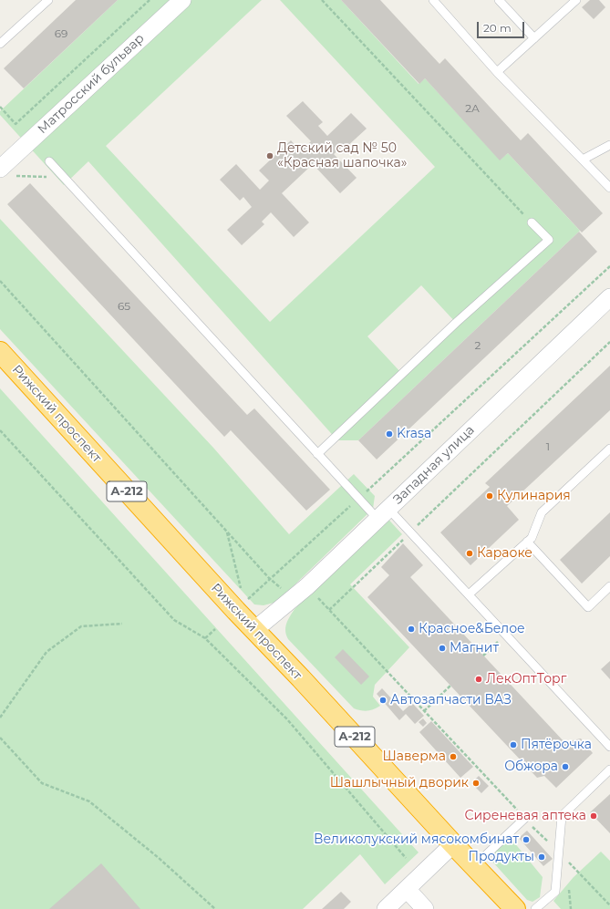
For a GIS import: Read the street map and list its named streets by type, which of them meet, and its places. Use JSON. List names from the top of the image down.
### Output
{
  "streets": {
    "highway": ["Рижский проспект", "А-212"],
    "street": ["Матросский бульвар", "Западная улица"]
  },
  "crossings": [
    ["Рижский проспект", "Западная улица"]
  ],
  "places": [
    "Детский сад № 50 «Красная шапочка»",
    "Krasa",
    "Кулинария",
    "Караоке",
    "Красное&Белое",
    "Магнит",
    "ЛекОптТорг",
    "Автозапчасти ВАЗ",
    "Пятёрочка",
    "Шаверма",
    "Обжора",
    "Шашлычный дворик",
    "Сиреневая аптека",
    "Великолукский мясокомбинат",
    "Продукты"
  ],
  "house_numbers": [
    "69",
    "2А",
    "65",
    "2",
    "1"
  ],
  "scale_bar": "20 m"
}
